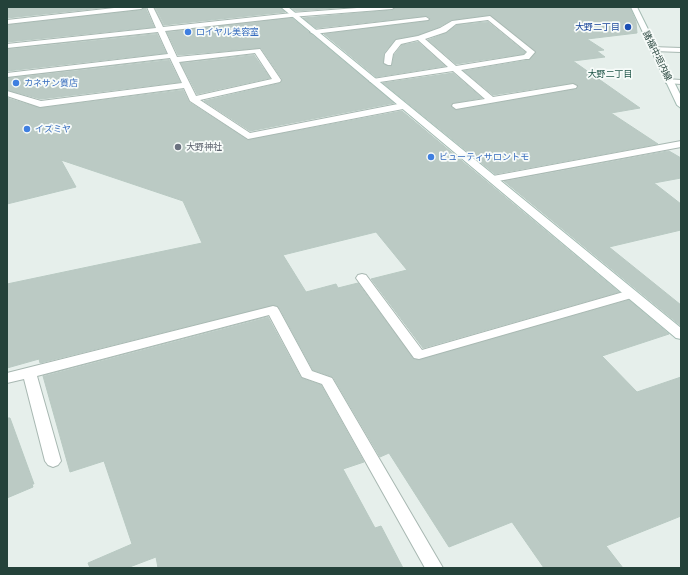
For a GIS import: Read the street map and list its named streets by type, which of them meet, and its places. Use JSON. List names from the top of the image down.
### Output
{
  "streets": {
    "street": ["諸福中垣内線"]
  },
  "districts": ["大野二丁目"],
  "places": [
    "大野二丁目",
    "ロイヤル美容室",
    "カネサン質店",
    "イズミヤ",
    "大野神社",
    "ビューティサロントモ"
  ]
}
